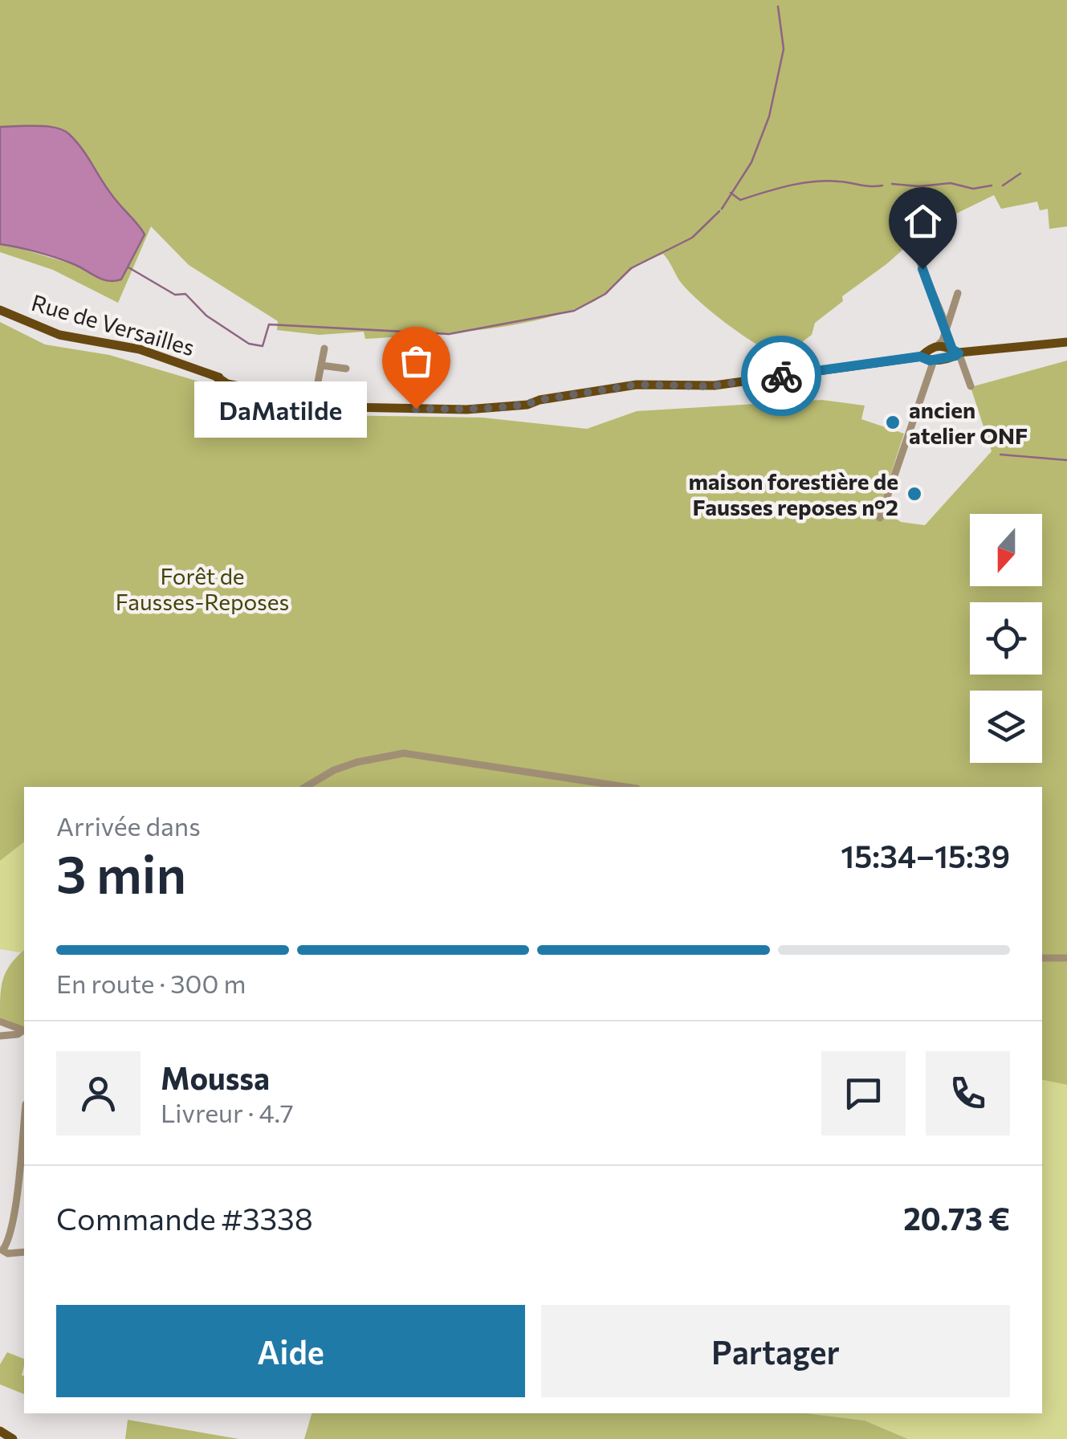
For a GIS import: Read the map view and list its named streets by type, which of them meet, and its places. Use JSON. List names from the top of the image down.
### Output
{
  "streets": {
    "main road": ["Rue de Versailles"]
  },
  "parks": ["Forêt de Fausses-Reposes"],
  "places": ["DaMatilde", "ancien atelier ONF", "maison forestière de Fausses reposes n°2"],
  "north": "bottom",
  "page": {
    "bubble": "DaMatilde",
    "heading": ["3 min", "Arrivée dans", "15:34–15:39"],
    "panel": [
      "Moussa",
      "Livreur · 4.7",
      "Commande #3338",
      "20.73 €"
    ],
    "bar": "En route · 300 m",
    "buttons": ["Aide", "Partager"]
  }
}
